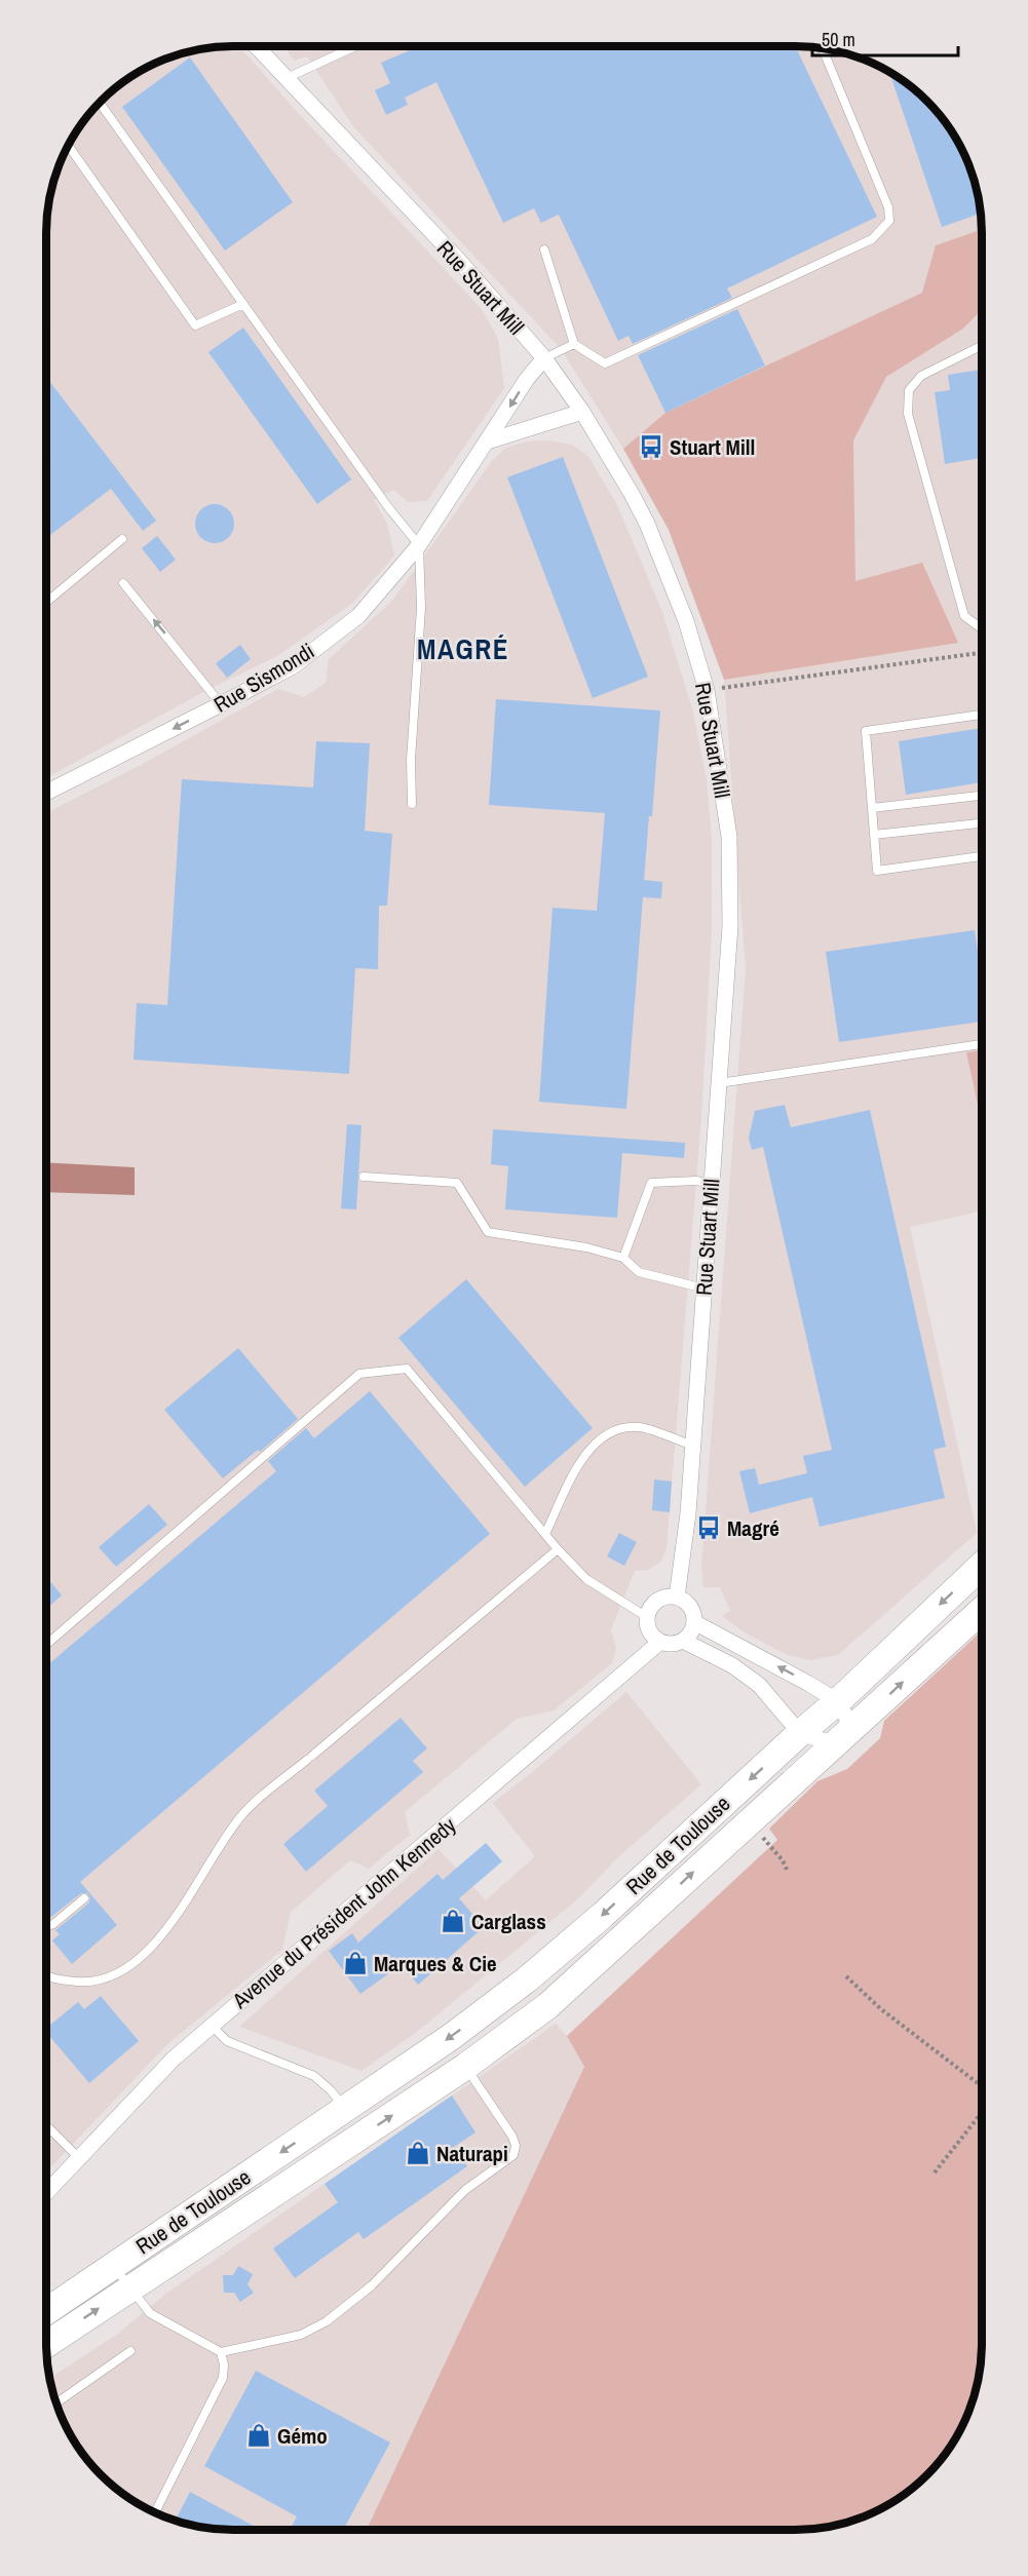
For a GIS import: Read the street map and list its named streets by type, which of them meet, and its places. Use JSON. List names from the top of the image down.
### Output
{
  "streets": {
    "main road": ["Rue de Toulouse"],
    "street": ["Rue Stuart Mill", "Rue Sismondi", "Avenue du Président John Kennedy"]
  },
  "crossings": [
    ["Rue Stuart Mill", "Rue Sismondi"],
    ["Rue Stuart Mill", "Avenue du Président John Kennedy"]
  ],
  "districts": ["MAGRÉ"],
  "places": {
    "bus stop": ["Stuart Mill", "Magré"],
    "shop": [
      "Carglass",
      "Marques & Cie",
      "Naturapi",
      "Gémo"
    ]
  },
  "scale_bar": "50 m"
}
